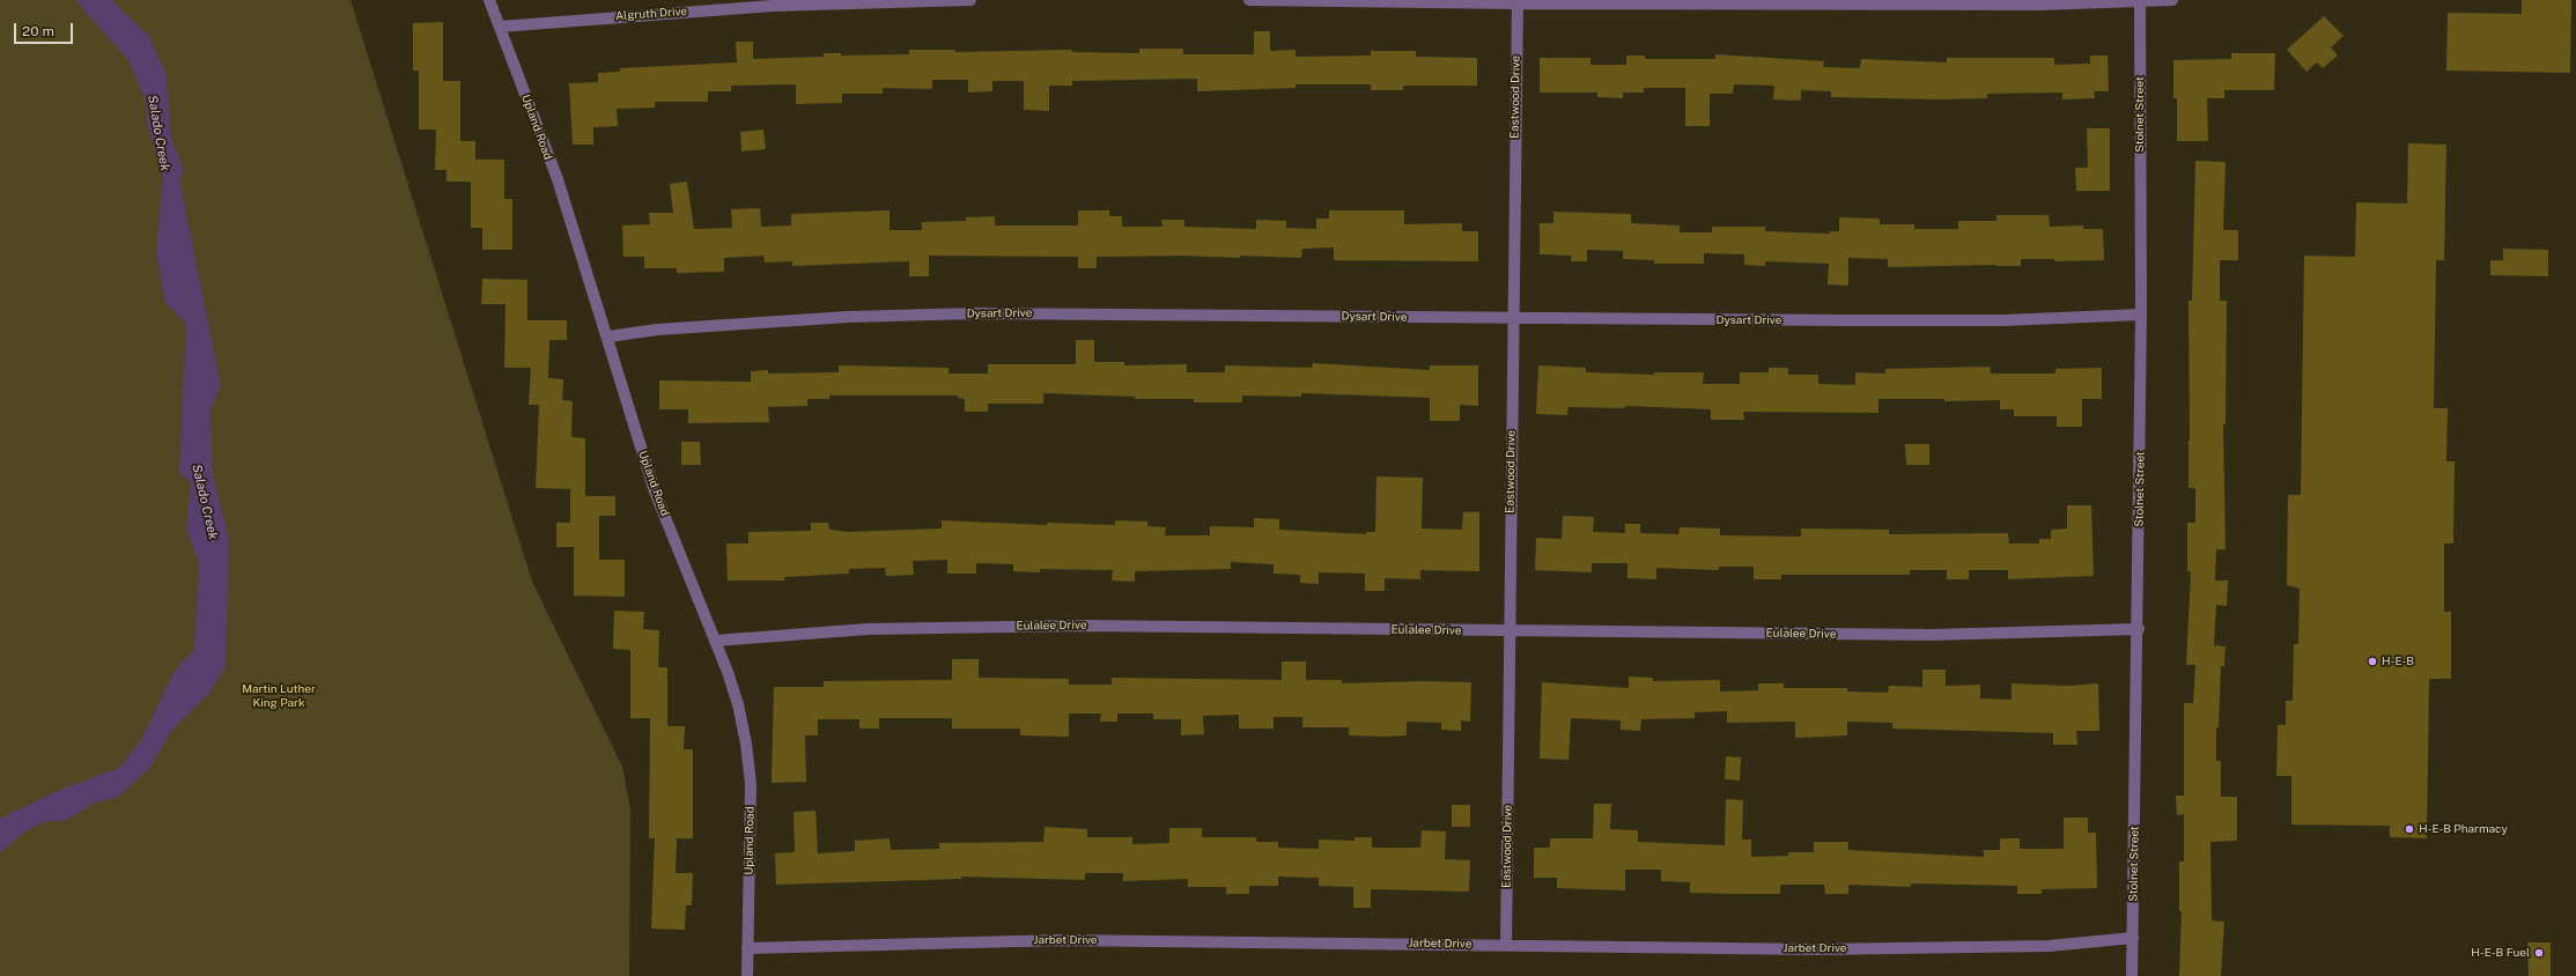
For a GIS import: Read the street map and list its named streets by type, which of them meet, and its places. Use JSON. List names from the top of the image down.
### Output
{
  "streets": {
    "street": [
      "Algruth Drive",
      "Eastwood Drive",
      "Stolnet Street",
      "Upland Road",
      "Dysart Drive",
      "Eulalee Drive",
      "Jarbet Drive"
    ]
  },
  "crossings": [
    ["Algruth Drive", "Upland Road"],
    ["Eastwood Drive", "Dysart Drive"],
    ["Eastwood Drive", "Eulalee Drive"],
    ["Eastwood Drive", "Jarbet Drive"],
    ["Stolnet Street", "Dysart Drive"],
    ["Stolnet Street", "Eulalee Drive"],
    ["Stolnet Street", "Jarbet Drive"],
    ["Upland Road", "Dysart Drive"],
    ["Upland Road", "Eulalee Drive"],
    ["Upland Road", "Jarbet Drive"]
  ],
  "water": ["Salado Creek"],
  "parks": ["Martin Luther King Park"],
  "places": ["H-E-B", "H-E-B Pharmacy", "H-E-B Fuel"],
  "scale_bar": "20 m"
}
